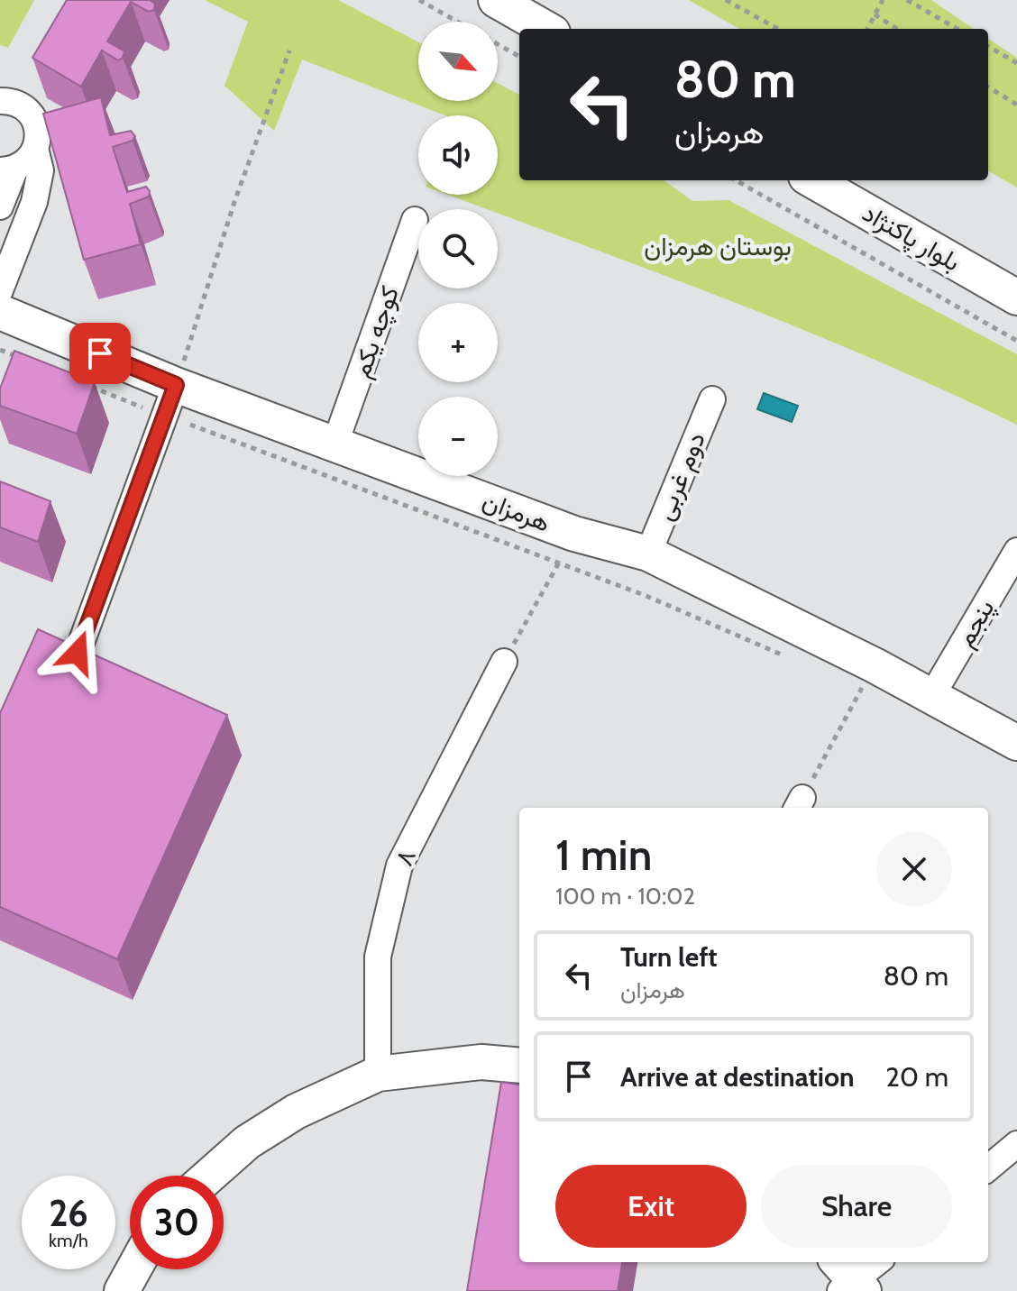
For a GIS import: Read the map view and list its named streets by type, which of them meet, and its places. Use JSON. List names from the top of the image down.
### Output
{
  "streets": {
    "street": [
      "بلوار پاکنژاد",
      "کوچه یکم",
      "دوم غربی",
      "هرمزان",
      "پنجم",
      "۸"
    ]
  },
  "crossings": [
    ["کوچه یکم", "هرمزان"],
    ["دوم غربی", "هرمزان"],
    ["هرمزان", "پنجم"]
  ],
  "parks": ["بوستان هرمزان"],
  "north": "bottom right",
  "page": {
    "map_buttons": ["+", "−"],
    "turn": ["80 m", "هرمزان"],
    "heading": ["1 min", "100 m · 10:02"],
    "list": [
      {
        "name": "Turn left",
        "note": "هرمزان",
        "value": "80 m"
      },
      {
        "name": "Arrive at destination",
        "value": "20 m"
      }
    ],
    "buttons": ["Exit", "Share"],
    "speed": "26 km/h",
    "limit": "30"
  }
}
